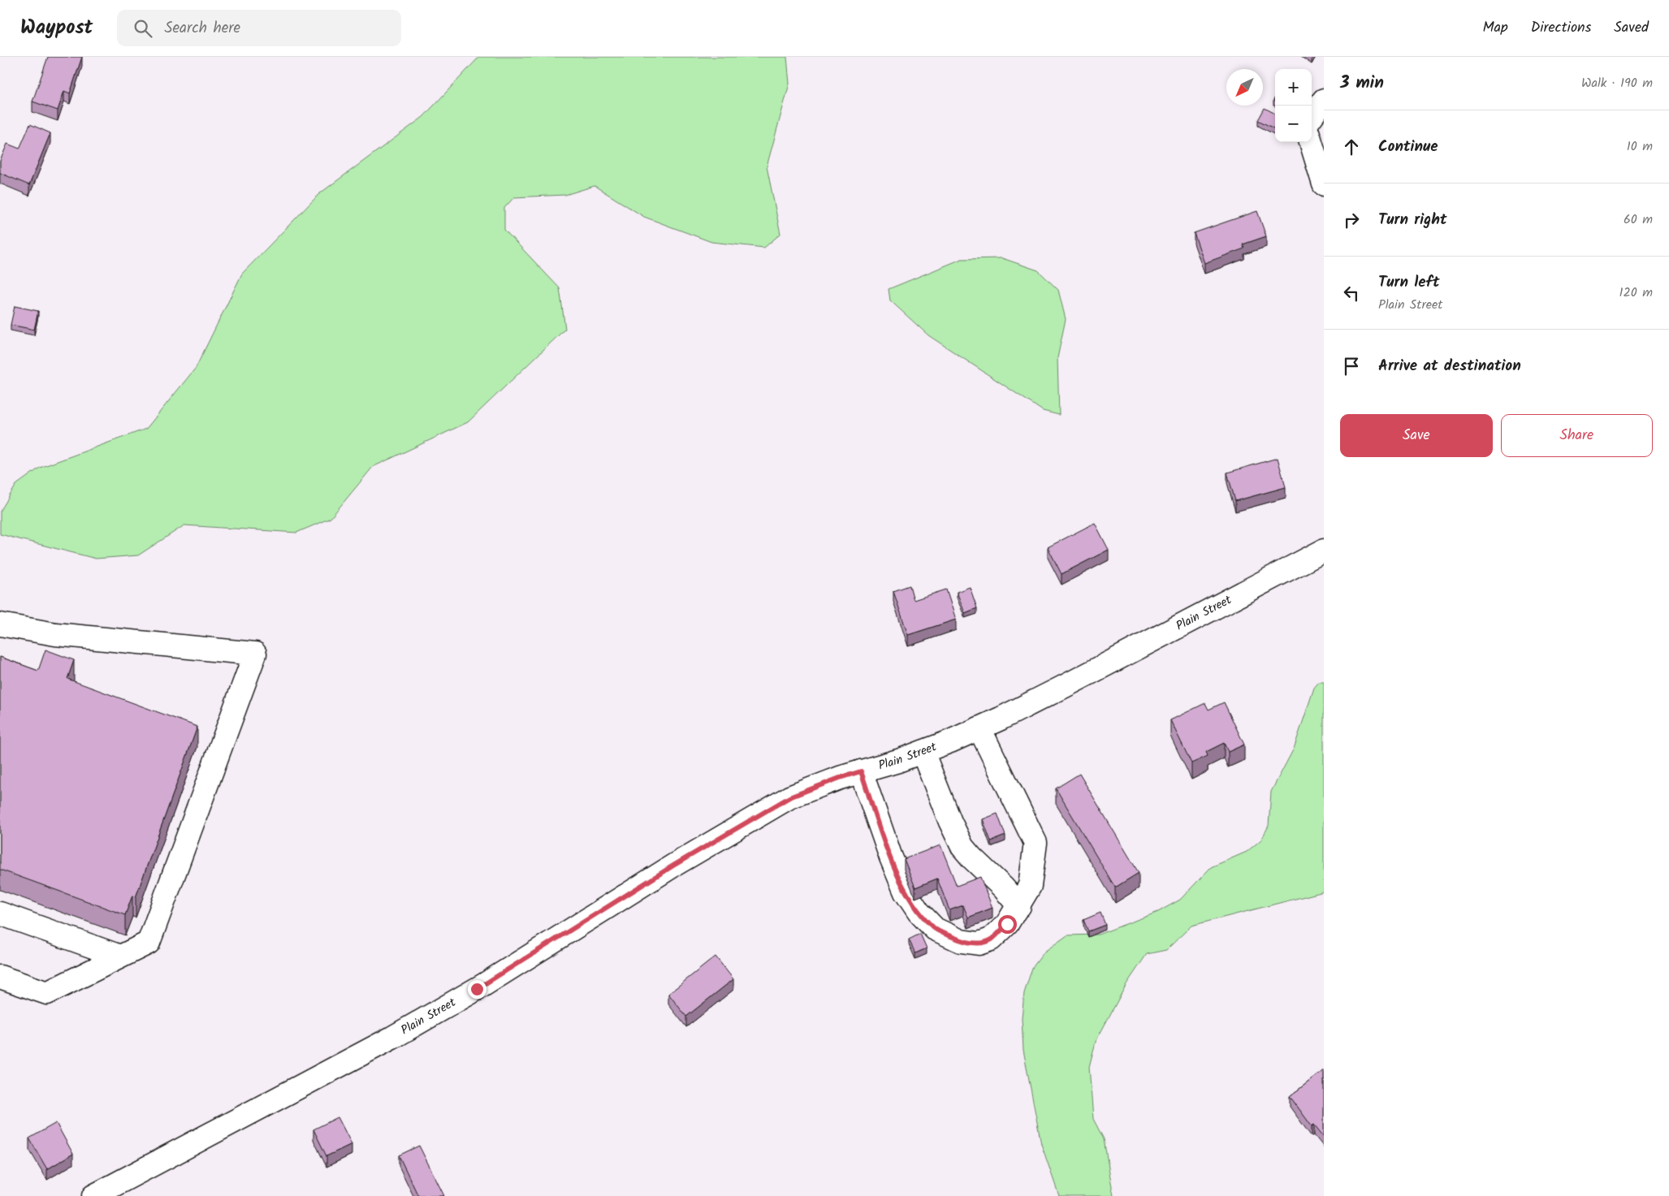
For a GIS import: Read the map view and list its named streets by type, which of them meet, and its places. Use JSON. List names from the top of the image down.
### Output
{
  "streets": {
    "street": ["Plain Street"]
  },
  "north": "bottom left",
  "page": {
    "header": "Waypost",
    "search": "Search here",
    "nav": ["Map", "Directions", "Saved"],
    "heading": ["3 min", "Walk · 190 m"],
    "map_buttons": ["+", "−"],
    "list": [
      ["Continue", "10 m"],
      ["Turn right", "60 m"],
      ["Turn left", "Plain Street", "120 m"],
      "Arrive at destination"
    ],
    "buttons": ["Save", "Share"]
  }
}
